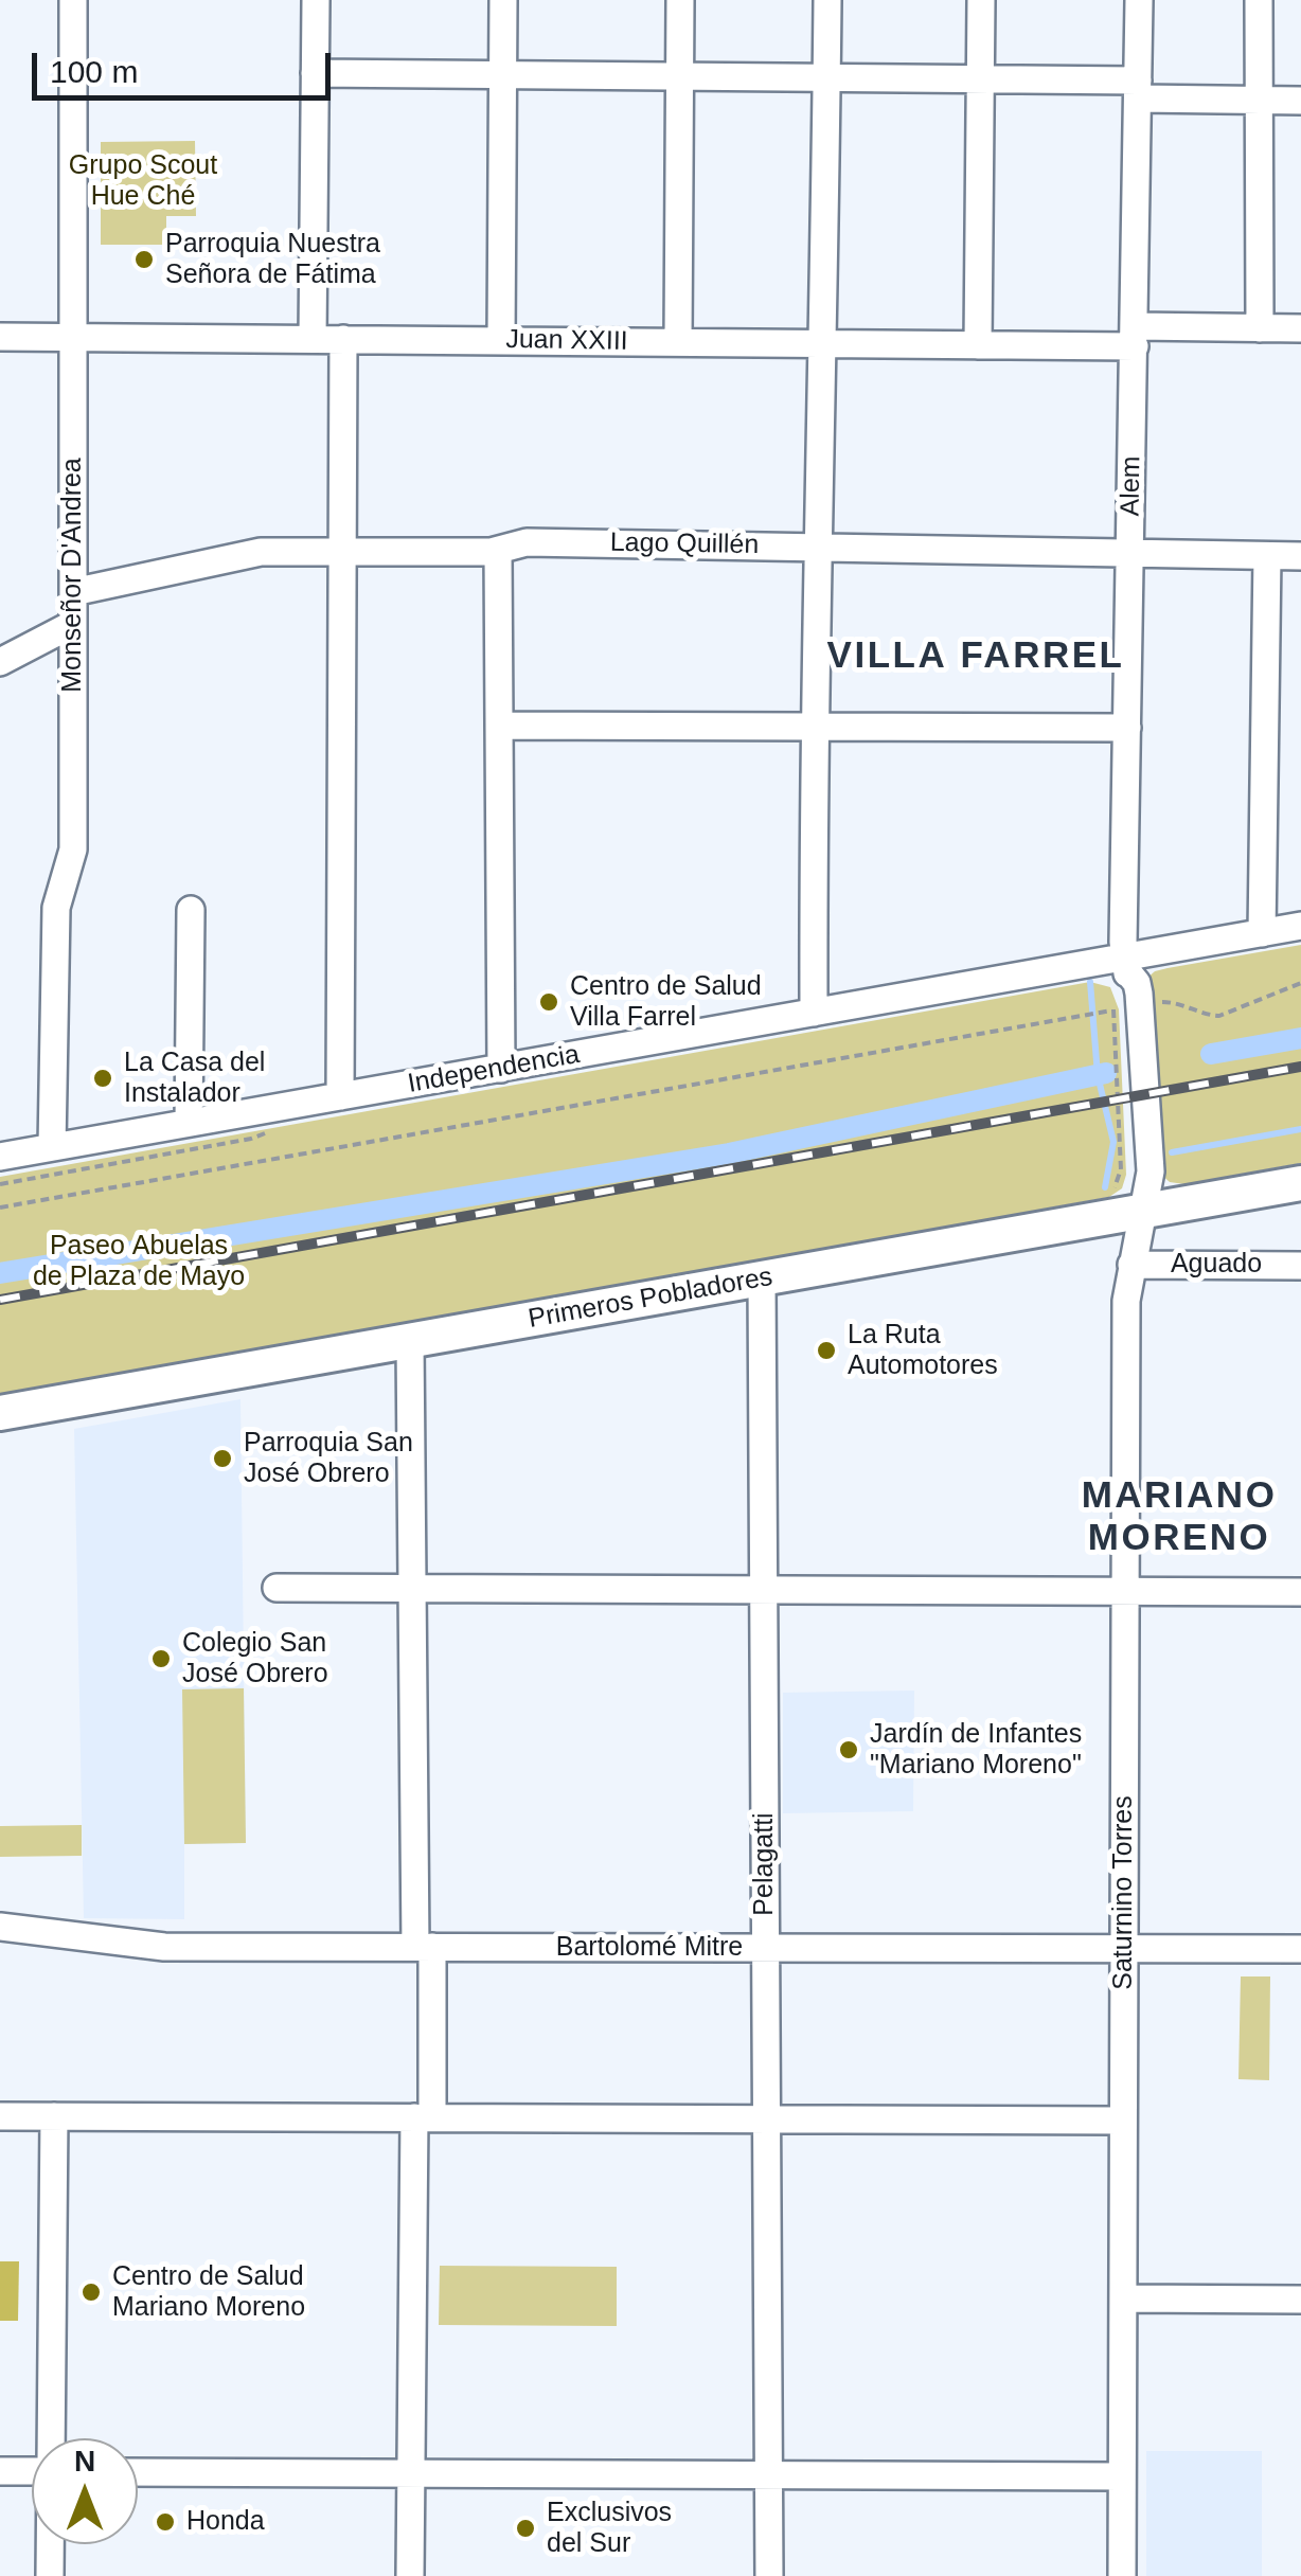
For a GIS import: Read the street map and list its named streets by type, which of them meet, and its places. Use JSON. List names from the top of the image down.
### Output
{
  "streets": {
    "main road": ["Primeros Pobladores"],
    "street": [
      "Juan XXIII",
      "Alem",
      "Lago Quillén",
      "Monseñor D'Andrea",
      "Independencia",
      "Aguado",
      "Pelagatti",
      "Saturnino Torres",
      "Bartolomé Mitre"
    ]
  },
  "crossings": [
    ["Juan XXIII", "Alem"],
    ["Juan XXIII", "Monseñor D'Andrea"],
    ["Alem", "Lago Quillén"],
    ["Alem", "Independencia"],
    ["Alem", "Primeros Pobladores"],
    ["Alem", "Saturnino Torres"],
    ["Lago Quillén", "Monseñor D'Andrea"],
    ["Monseñor D'Andrea", "Independencia"],
    ["Aguado", "Saturnino Torres"],
    ["Primeros Pobladores", "Pelagatti"],
    ["Primeros Pobladores", "Saturnino Torres"],
    ["Pelagatti", "Bartolomé Mitre"],
    ["Saturnino Torres", "Bartolomé Mitre"]
  ],
  "districts": ["VILLA FARREL", "MARIANO MORENO"],
  "parks": ["Grupo Scout Hue Ché", "Paseo Abuelas de Plaza de Mayo"],
  "places": [
    "Parroquia Nuestra Señora de Fátima",
    "Centro de Salud Villa Farrel",
    "La Casa del Instalador",
    "La Ruta Automotores",
    "Parroquia San José Obrero",
    "Colegio San José Obrero",
    "Jardín de Infantes \"Mariano Moreno\"",
    "Centro de Salud Mariano Moreno",
    "Honda",
    "Exclusivos del Sur"
  ],
  "scale_bar": "100 m",
  "north": "top"
}
